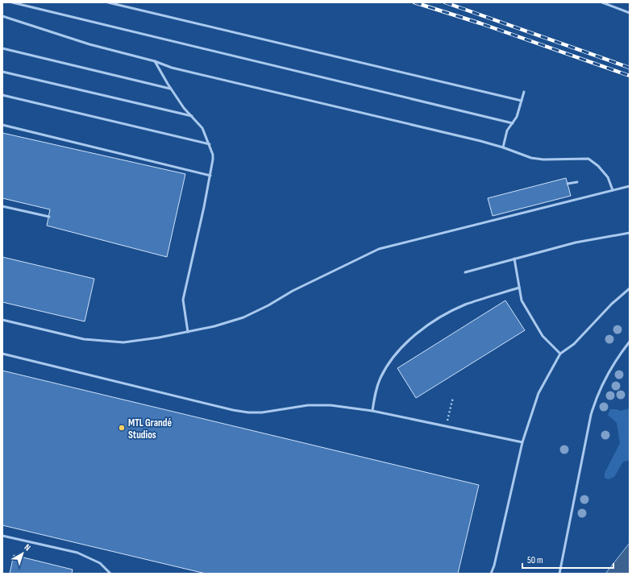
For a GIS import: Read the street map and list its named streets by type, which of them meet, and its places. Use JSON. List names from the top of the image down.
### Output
{
  "places": ["MTL Grandé Studios"],
  "scale_bar": "50 m",
  "north": "top right"
}
